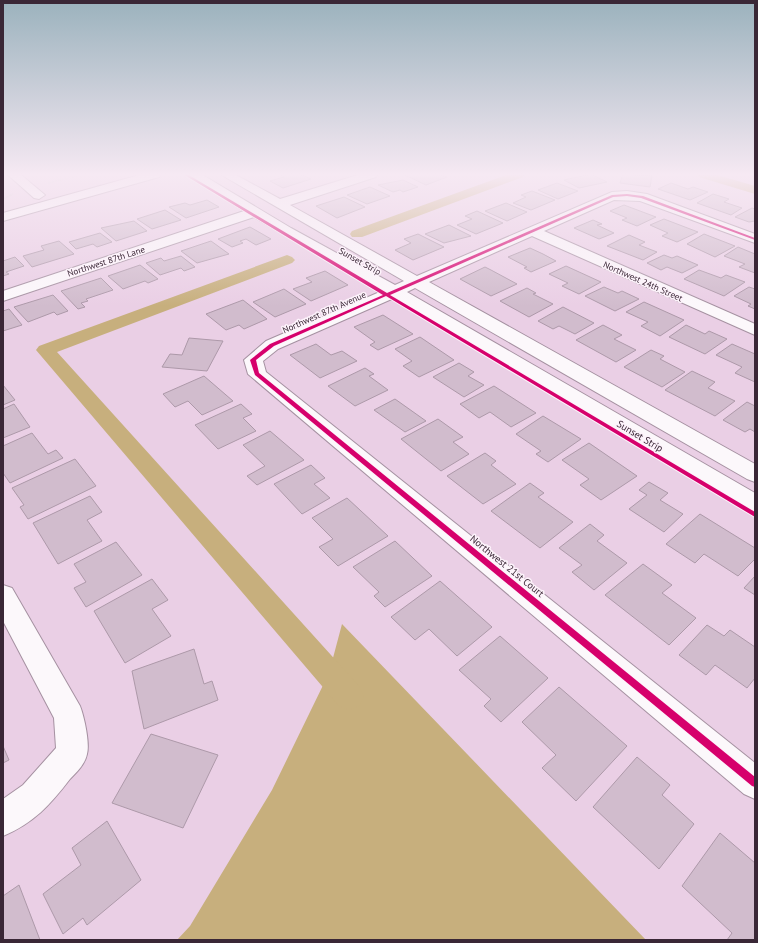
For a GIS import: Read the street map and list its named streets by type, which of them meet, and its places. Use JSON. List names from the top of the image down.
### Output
{
  "streets": {
    "street": [
      "Northwest 87th Lane",
      "Sunset Strip",
      "Northwest 24th Street",
      "Northwest 87th Avenue",
      "Northwest 21st Court"
    ]
  },
  "crossings": [
    ["Sunset Strip", "Northwest 87th Avenue"],
    ["Northwest 24th Street", "Northwest 87th Avenue"],
    ["Northwest 87th Avenue", "Northwest 21st Court"]
  ]
}
